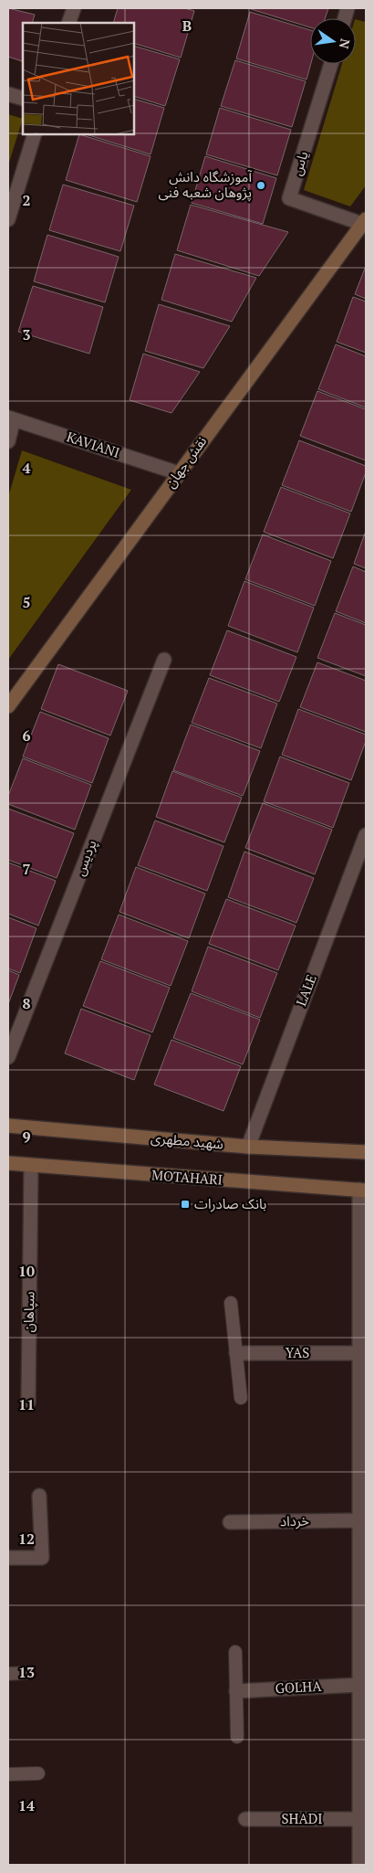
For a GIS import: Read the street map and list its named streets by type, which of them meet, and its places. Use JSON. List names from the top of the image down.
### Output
{
  "streets": {
    "main road": ["نقش جهان", "شهید مطهری", "MOTAHARI"],
    "street": [
      "یاس",
      "KAVIANI",
      "پردیس",
      "LALE",
      "سپاهان",
      "YAS",
      "خرداد",
      "GOLHA",
      "SHADI"
    ]
  },
  "crossings": [
    ["یاس", "نقش جهان"],
    ["KAVIANI", "نقش جهان"],
    ["LALE", "شهید مطهری"],
    ["MOTAHARI", "سپاهان"]
  ],
  "places": {
    "other": ["آموزشگاه دانش پژوهان شعبه فنی"],
    "transit": ["بانک صادرات"]
  },
  "north": "right",
  "grid": {
    "columns": ["B"],
    "rows": [
      "2",
      "3",
      "4",
      "5",
      "6",
      "7",
      "8",
      "9",
      "10",
      "11",
      "12",
      "13",
      "14"
    ]
  }
}
